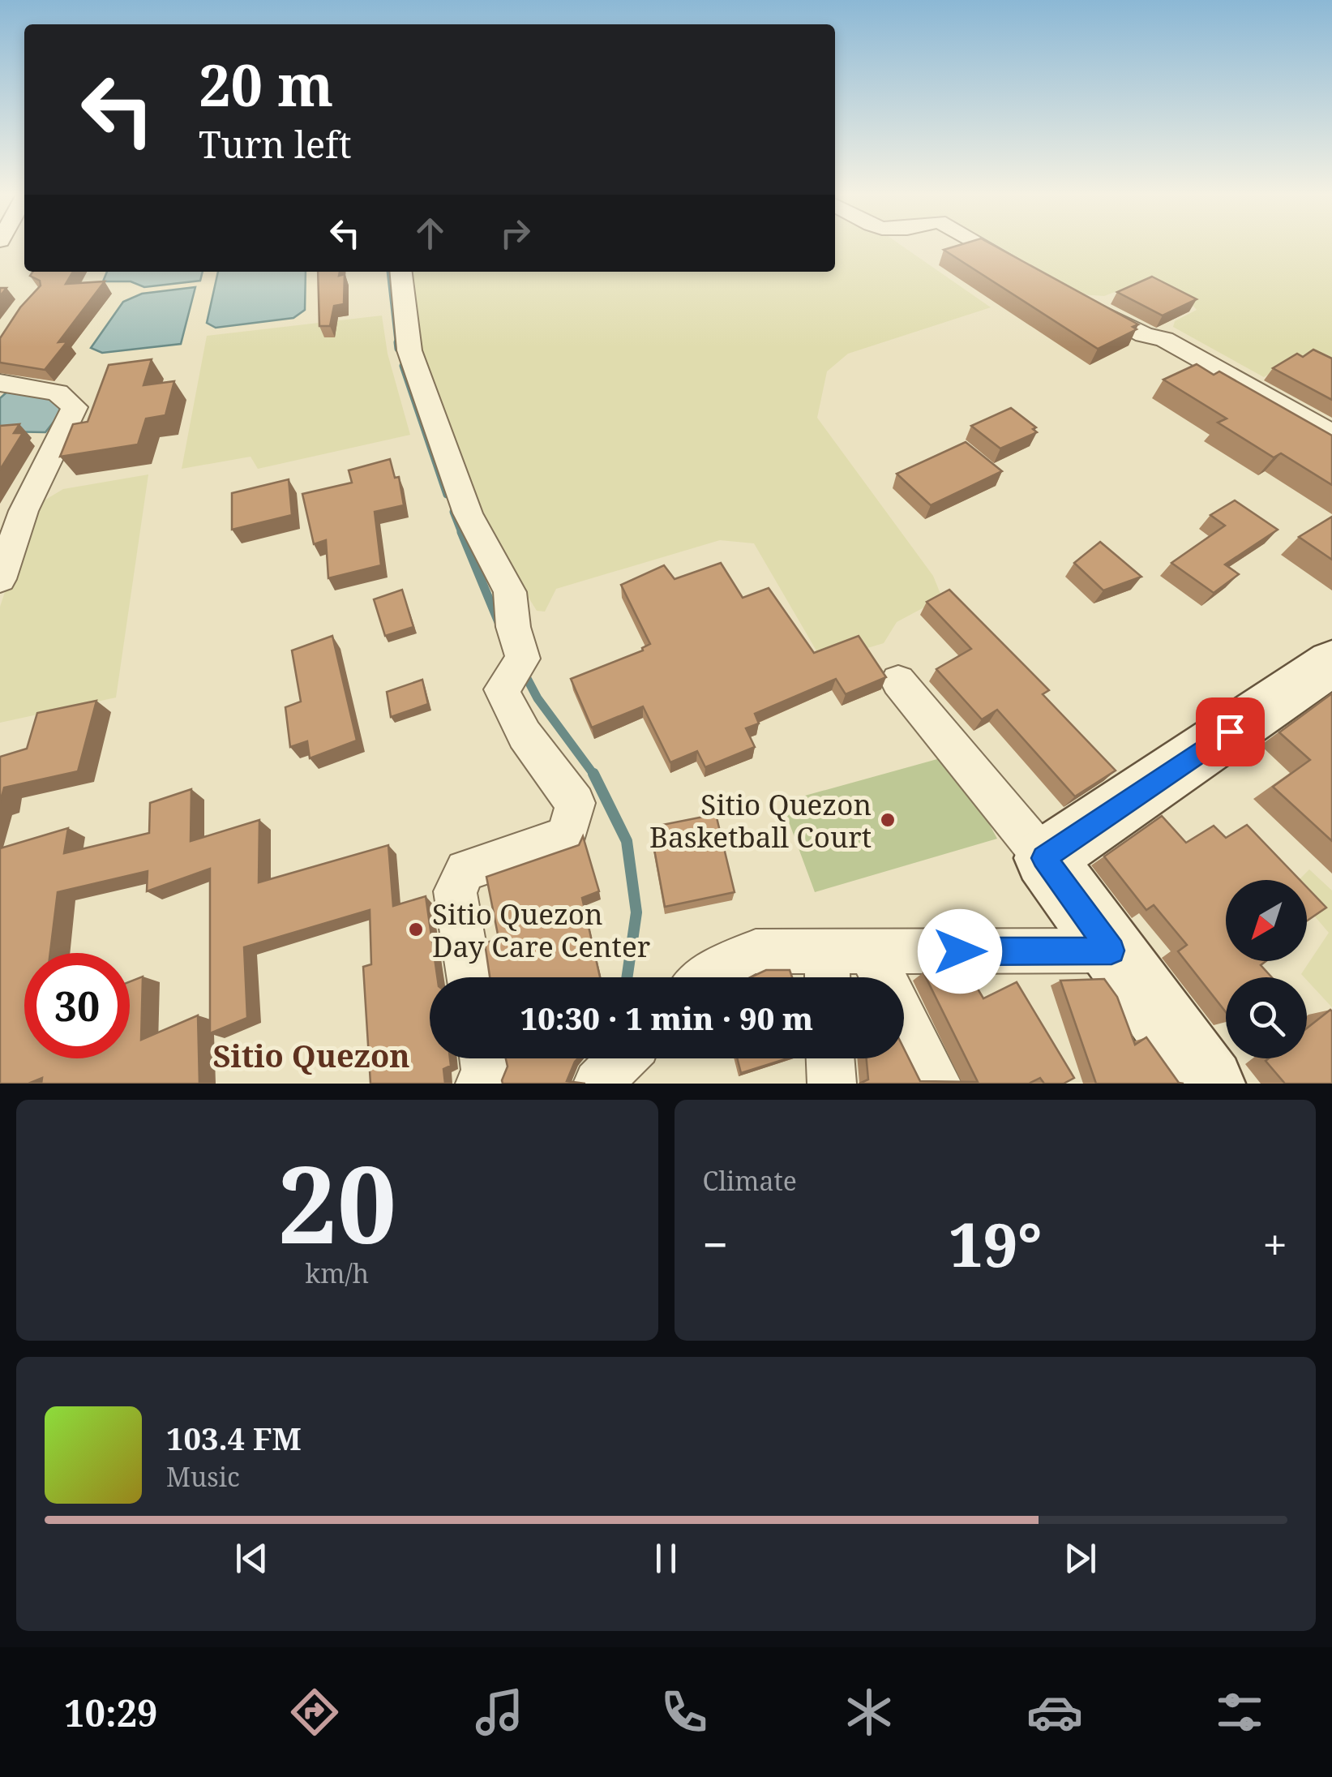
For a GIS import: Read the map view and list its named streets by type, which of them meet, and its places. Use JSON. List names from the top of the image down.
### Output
{
  "districts": ["Sitio Quezon"],
  "places": ["Sitio Quezon Basketball Court", "Sitio Quezon Day Care Center"],
  "north": "bottom left",
  "page": {
    "turn": ["20 m", "Turn left"],
    "limit": "30",
    "trip": "10:30 · 1 min · 90 m",
    "tile": [
      ["20", "km/h"],
      "Climate"
    ],
    "heat": ["−", "19°", "+"],
    "song": ["103.4 FM", "Music"],
    "tabs": "10:29"
  }
}
